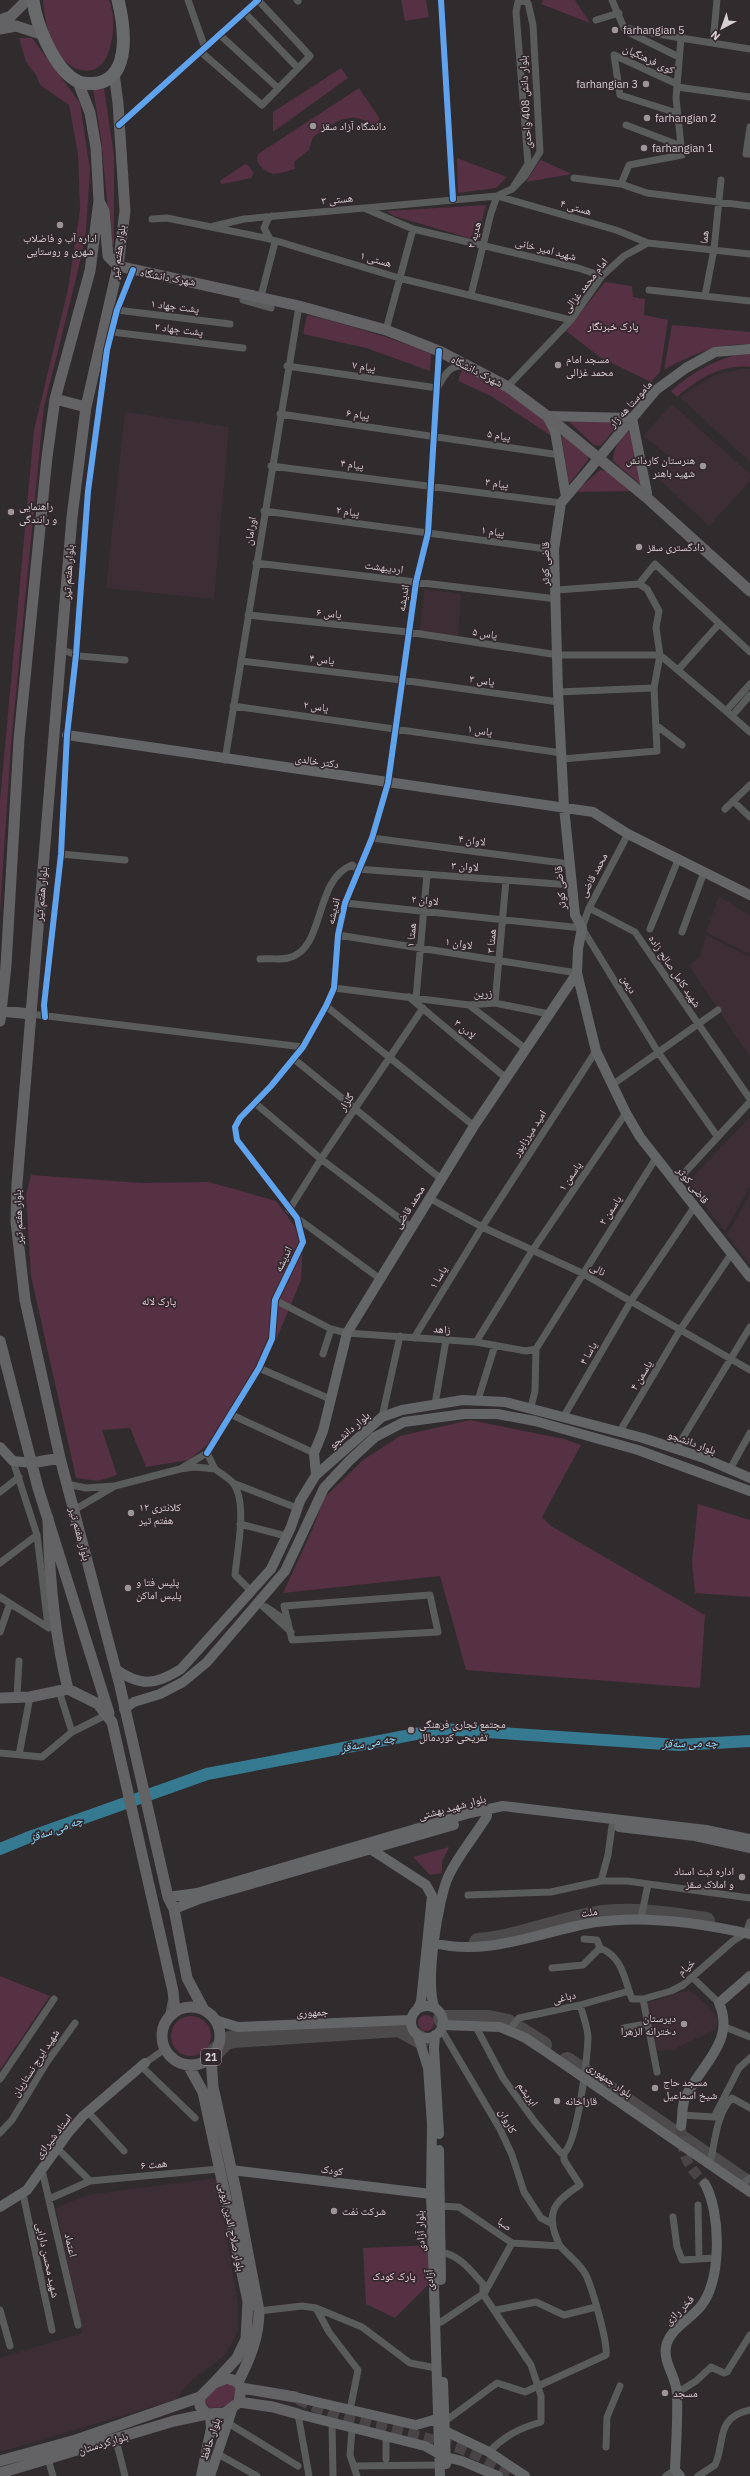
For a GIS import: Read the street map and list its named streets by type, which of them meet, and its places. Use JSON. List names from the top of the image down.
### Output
{
  "streets": {
    "main road": [
      "بلوار هفتم تیر",
      "شهرک دانشگاه",
      "ماموستا هه ژار",
      "قاضی کوثر",
      "دکتر خالدی",
      "محمد قاضی",
      "بلوار دانشجو",
      "بلوار شهید بهشتی",
      "ملت",
      "جمهوری",
      "21",
      "بلوار جمهوری",
      "استاد شیرازی",
      "کودک",
      "بلوار صلاح الدین ایوبی",
      "بلوار آزادی",
      "آزادی",
      "فخر رازی",
      "بلوار حافظ",
      "بلوارکردستان"
    ],
    "street": [
      "کوی فرهنگیان",
      "بلوار دانش 408 واحدی",
      "هستی ۳",
      "هستی ۴",
      "هدیه ۲",
      "هما",
      "شهید امیر خانی",
      "هستی ۱",
      "امام محمد غزالی",
      "پشت جهاد ۱",
      "پشت جهاد ۲",
      "پیام ۷",
      "پیام ۶",
      "پیام ۵",
      "پیام ۴",
      "پیام ۳",
      "پیام ۲",
      "اورامان",
      "پیام ۱",
      "اردیبهشت",
      "اندیشه",
      "یاس ۶",
      "یاس ۵",
      "یاس ۴",
      "یاس ۳",
      "یاس ۲",
      "یاس ۱",
      "لاوان ۴",
      "لاوان ۳",
      "لاوان ۲",
      "همتا ۱",
      "همتا ۳",
      "لاوان ۱",
      "شهید کامل صالح زاده",
      "دیمن",
      "زرین",
      "لادن ۳",
      "گلزار",
      "امید میرزاپور",
      "یاسمن ۱",
      "یاسمن ۲",
      "نالی",
      "یاسا ۱",
      "زاهد",
      "یاسا ۴",
      "یاسمن ۴",
      "خیام",
      "دباغی",
      "شهید ایرج نستاریان",
      "ابریشم",
      "کاروان",
      "همت ۶",
      "صبا",
      "اعتماد",
      "شهید محسن دارابی"
    ]
  },
  "crossings": [
    ["هستی ۳", "هدیه ۲"],
    ["هستی ۳", "شهید امیر خانی"],
    ["هستی ۳", "هستی ۱"],
    ["هستی ۴", "هدیه ۲"],
    ["هستی ۴", "امام محمد غزالی"],
    ["هدیه ۲", "شهید امیر خانی"],
    ["هدیه ۲", "هستی ۱"],
    ["شهید امیر خانی", "امام محمد غزالی"],
    ["بلوار هفتم تیر", "شهرک دانشگاه"],
    ["بلوار هفتم تیر", "بلوار دانشجو"],
    ["بلوار هفتم تیر", "بلوار شهید بهشتی"],
    ["بلوار هفتم تیر", "جمهوری"],
    ["بلوار هفتم تیر", "21"],
    ["بلوار هفتم تیر", "بلوار صلاح الدین ایوبی"],
    ["هستی ۱", "امام محمد غزالی"],
    ["شهرک دانشگاه", "امام محمد غزالی"],
    ["شهرک دانشگاه", "ماموستا هه ژار"],
    ["شهرک دانشگاه", "اورامان"],
    ["شهرک دانشگاه", "اندیشه"],
    ["پیام ۷", "اورامان"],
    ["پیام ۷", "اندیشه"],
    ["پیام ۶", "پیام ۵"],
    ["پیام ۶", "اورامان"],
    ["پیام ۶", "اندیشه"],
    ["پیام ۵", "اندیشه"],
    ["پیام ۴", "پیام ۳"],
    ["پیام ۴", "اورامان"],
    ["پیام ۴", "اندیشه"],
    ["پیام ۳", "قاضی کوثر"],
    ["پیام ۳", "اندیشه"],
    ["پیام ۲", "اورامان"],
    ["پیام ۲", "پیام ۱"],
    ["پیام ۲", "اندیشه"],
    ["اورامان", "اردیبهشت"],
    ["اورامان", "یاس ۶"],
    ["اورامان", "یاس ۴"],
    ["اورامان", "یاس ۲"],
    ["اورامان", "دکتر خالدی"],
    ["پیام ۱", "قاضی کوثر"],
    ["پیام ۱", "اندیشه"],
    ["قاضی کوثر", "اردیبهشت"],
    ["قاضی کوثر", "یاس ۵"],
    ["قاضی کوثر", "یاس ۳"],
    ["قاضی کوثر", "یاس ۱"],
    ["قاضی کوثر", "دکتر خالدی"],
    ["قاضی کوثر", "لاوان ۴"],
    ["قاضی کوثر", "لاوان ۳"],
    ["قاضی کوثر", "محمد قاضی"],
    ["قاضی کوثر", "لاوان ۲"],
    ["قاضی کوثر", "لاوان ۱"],
    ["قاضی کوثر", "دیمن"],
    ["قاضی کوثر", "امید میرزاپور"],
    ["قاضی کوثر", "یاسمن ۱"],
    ["قاضی کوثر", "یاسمن ۲"],
    ["قاضی کوثر", "یاسمن ۴"],
    ["اردیبهشت", "اندیشه"],
    ["اندیشه", "یاس ۶"],
    ["اندیشه", "یاس ۵"],
    ["اندیشه", "یاس ۴"],
    ["اندیشه", "یاس ۳"],
    ["اندیشه", "یاس ۲"],
    ["اندیشه", "یاس ۱"],
    ["اندیشه", "دکتر خالدی"],
    ["اندیشه", "لاوان ۴"],
    ["اندیشه", "لاوان ۳"],
    ["اندیشه", "لاوان ۲"],
    ["اندیشه", "لاوان ۱"],
    ["اندیشه", "زرین"],
    ["اندیشه", "گلزار"],
    ["اندیشه", "زاهد"],
    ["یاس ۶", "یاس ۵"],
    ["یاس ۴", "یاس ۳"],
    ["یاس ۲", "یاس ۱"],
    ["دکتر خالدی", "محمد قاضی"],
    ["لاوان ۳", "همتا ۱"],
    ["لاوان ۳", "همتا ۳"],
    ["محمد قاضی", "لاوان ۲"],
    ["محمد قاضی", "لاوان ۱"],
    ["محمد قاضی", "شهید کامل صالح زاده"],
    ["محمد قاضی", "دیمن"],
    ["محمد قاضی", "زرین"],
    ["محمد قاضی", "لادن ۳"],
    ["محمد قاضی", "نالی"],
    ["محمد قاضی", "زاهد"],
    ["محمد قاضی", "بلوار دانشجو"],
    ["لاوان ۲", "همتا ۱"],
    ["لاوان ۲", "همتا ۳"],
    ["لاوان ۲", "دیمن"],
    ["همتا ۱", "لاوان ۱"],
    ["همتا ۱", "زرین"],
    ["همتا ۱", "لادن ۳"],
    ["همتا ۳", "لاوان ۱"],
    ["همتا ۳", "زرین"],
    ["زرین", "لادن ۳"],
    ["لادن ۳", "گلزار"],
    ["امید میرزاپور", "نالی"],
    ["امید میرزاپور", "یاسا ۱"],
    ["یاسمن ۱", "نالی"],
    ["یاسمن ۱", "زاهد"],
    ["یاسمن ۲", "نالی"],
    ["یاسمن ۲", "زاهد"],
    ["نالی", "یاسا ۱"],
    ["نالی", "یاسا ۴"],
    ["نالی", "یاسمن ۴"],
    ["یاسا ۱", "زاهد"],
    ["یاسا ۴", "بلوار دانشجو"],
    ["یاسمن ۴", "بلوار دانشجو"],
    ["ملت", "خیام"],
    ["خیام", "دباغی"],
    ["دباغی", "بلوار جمهوری"],
    ["جمهوری", "21"],
    ["جمهوری", "بلوار جمهوری"],
    ["جمهوری", "کاروان"],
    ["جمهوری", "بلوار صلاح الدین ایوبی"],
    ["جمهوری", "بلوار آزادی"],
    ["جمهوری", "آزادی"],
    ["21", "بلوار صلاح الدین ایوبی"],
    ["بلوار جمهوری", "ابریشم"],
    ["بلوار جمهوری", "کاروان"],
    ["بلوار جمهوری", "بلوار آزادی"],
    ["بلوار جمهوری", "آزادی"],
    ["کاروان", "بلوار آزادی"],
    ["کاروان", "آزادی"],
    ["استاد شیرازی", "اعتماد"],
    ["استاد شیرازی", "شهید محسن دارابی"],
    ["همت ۶", "کودک"],
    ["همت ۶", "بلوار صلاح الدین ایوبی"],
    ["همت ۶", "اعتماد"],
    ["کودک", "بلوار صلاح الدین ایوبی"],
    ["کودک", "بلوار آزادی"],
    ["صبا", "آزادی"],
    ["بلوار صلاح الدین ایوبی", "بلوار حافظ"],
    ["بلوار صلاح الدین ایوبی", "بلوارکردستان"],
    ["بلوار آزادی", "آزادی"],
    ["بلوار حافظ", "بلوارکردستان"]
  ],
  "water": ["چە می سەقز"],
  "parks": ["پارک خبرنگار", "پارک لاله", "پارک کودک"],
  "places": [
    "farhangian 5",
    "farhangian 3",
    "farhangian 2",
    "دانشگاه آزاد سقز",
    "farhangian 1",
    "اداره آب و فاضلاب شهری و روستایی",
    "مسجد امام محمد غزالی",
    "هنرستان کاردانش شهید باهنر",
    "راهنمایی و رانندگی",
    "دادگستری سقز",
    "کلانتری ۱۲ هفتم تیر",
    "پلیس فتا و پلیس اماکن",
    "مجتمع تجاری فرهنگی تفریحی کوردمالل",
    "اداره ثبت اسناد و املاک سقز",
    "دیرستان دخترانه الزهرا",
    "مسجد حاج شیخ اسماعیل",
    "قازاخانه",
    "شرکت نفت",
    "مسجد"
  ],
  "north": "bottom left"
}
